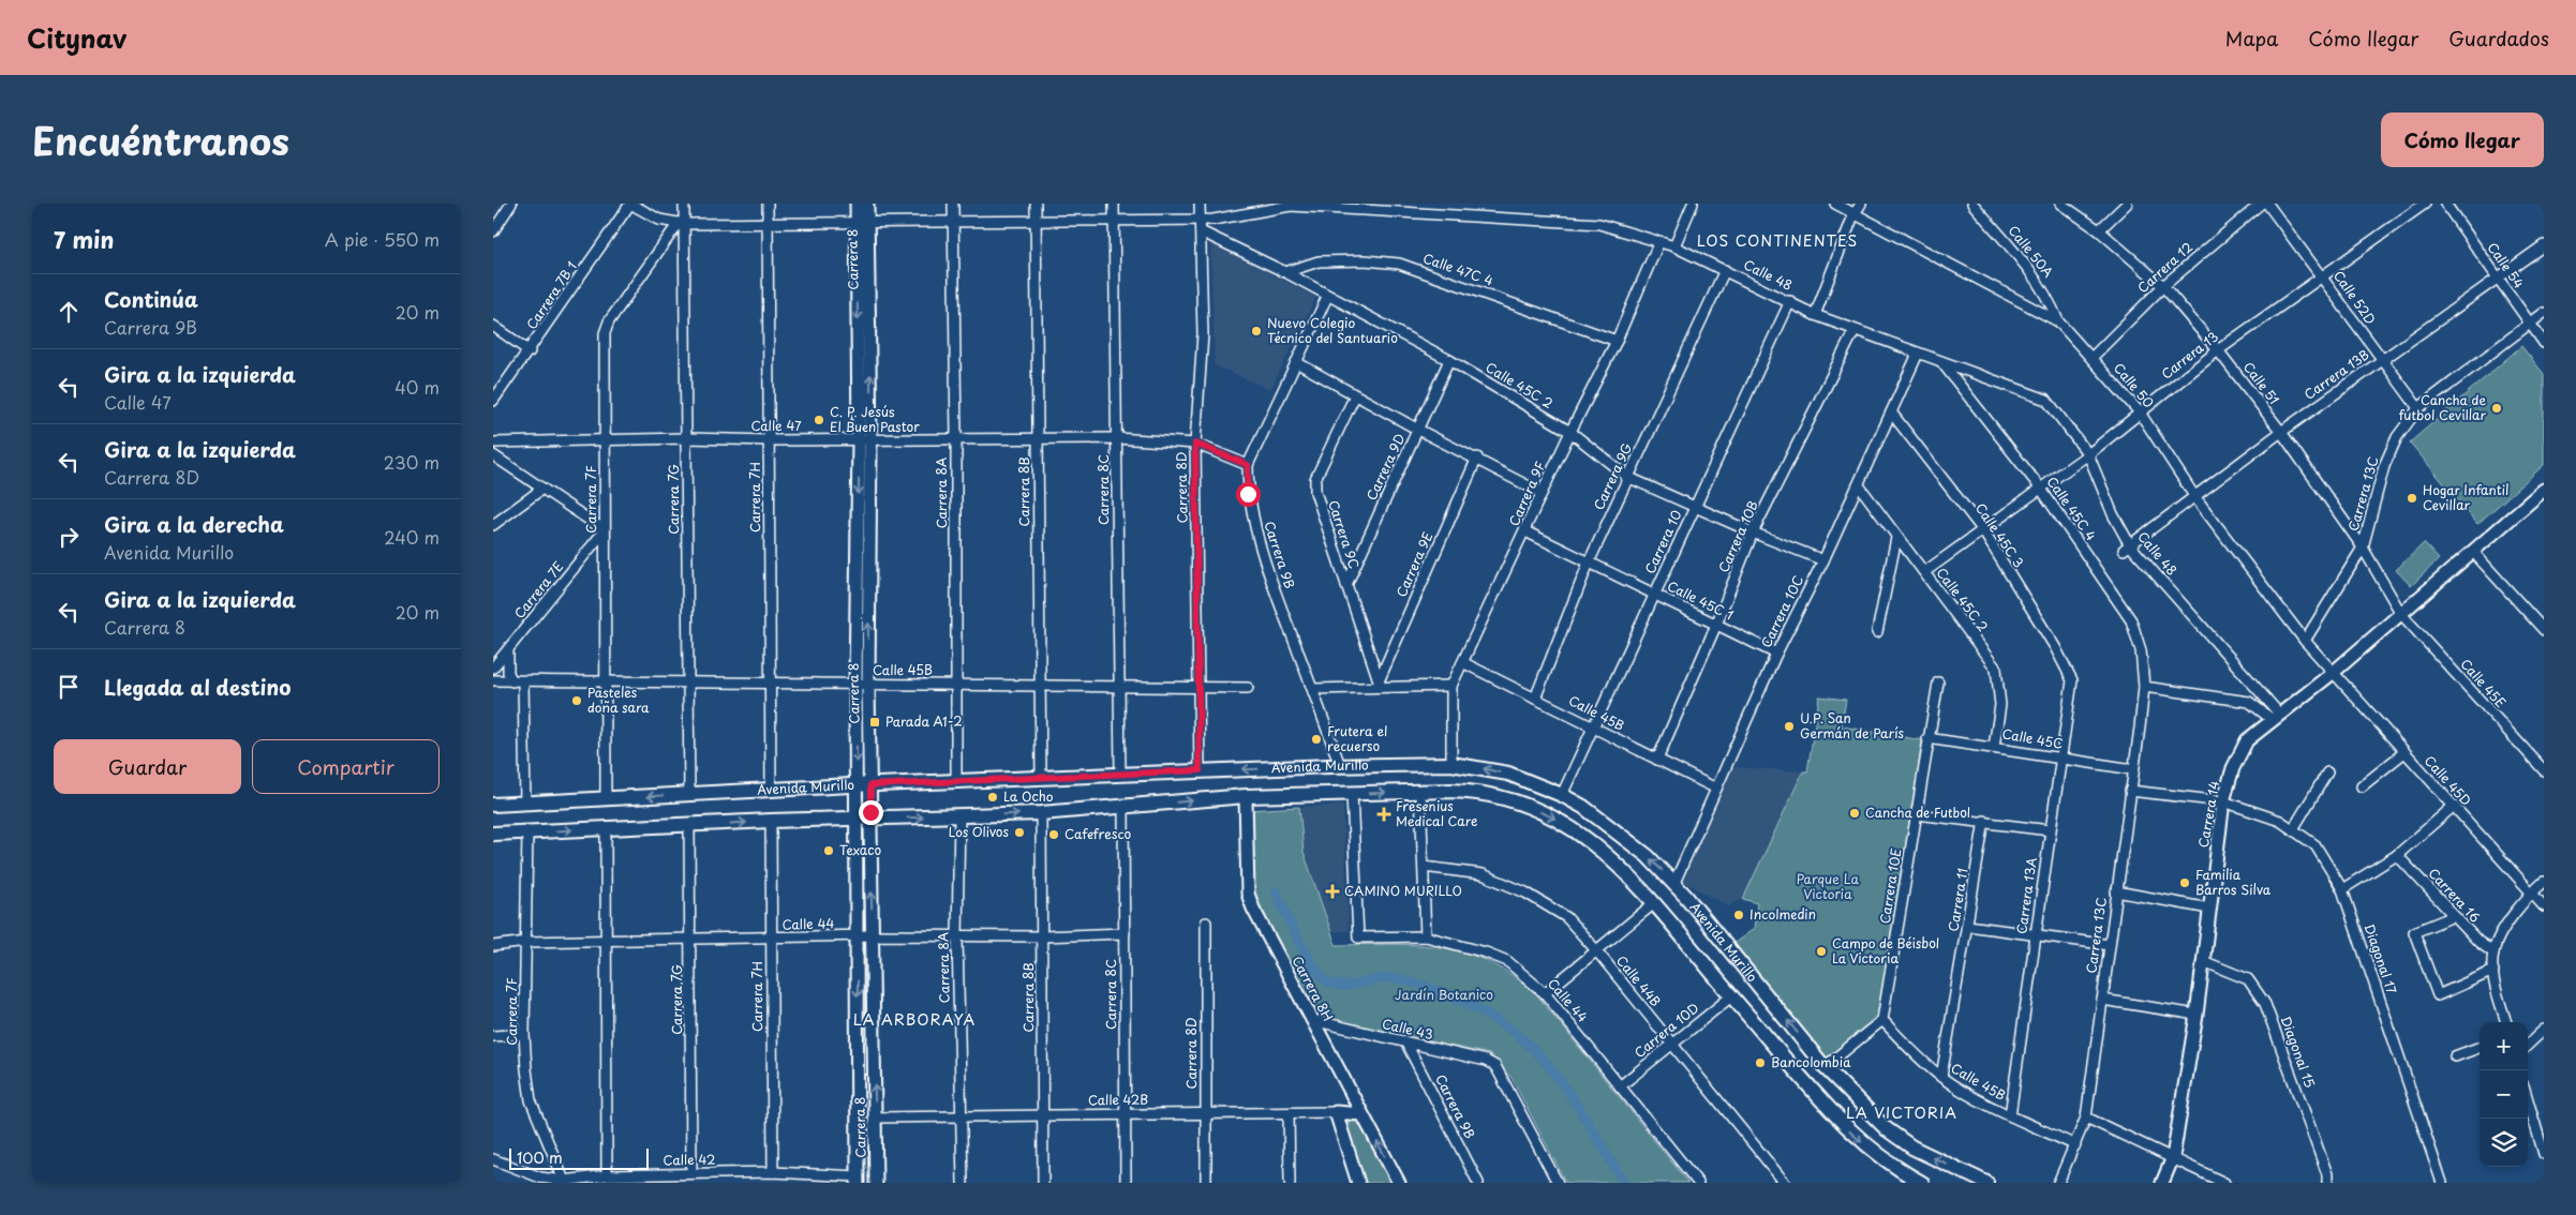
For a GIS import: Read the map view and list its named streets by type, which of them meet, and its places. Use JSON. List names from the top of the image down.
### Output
{
  "streets": {
    "main road": ["Avenida Murillo"],
    "street": [
      "Calle 50A",
      "Carrera 8",
      "Calle 54",
      "Carrera 12",
      "Calle 47C 4",
      "Calle 48",
      "Carrera 7B 1",
      "Calle 52D",
      "Carrera 13",
      "Carrera 13B",
      "Calle 51",
      "Calle 45C 2",
      "Calle 50",
      "Calle 47",
      "Carrera 9D",
      "Carrera 9G",
      "Carrera 8D",
      "Carrera 8C",
      "Carrera 8B",
      "Carrera 8A",
      "Carrera 9F",
      "Carrera 13C",
      "Carrera 7H",
      "Carrera 7F",
      "Carrera 7G",
      "Calle 45C 4",
      "Carrera 9C",
      "Calle 45C 3",
      "Carrera 10B",
      "Carrera 10",
      "Carrera 9B",
      "Carrera 9E",
      "Carrera 7E",
      "Calle 45C 1",
      "Carrera 10C",
      "Calle 45B",
      "Calle 45E",
      "Calle 45C",
      "Calle 45D",
      "Carrera 14",
      "Carrera 10E",
      "Carrera 13A",
      "Carrera 16",
      "Carrera 11",
      "Calle 44",
      "Diagonal 17",
      "Calle 44B",
      "Carrera 8H",
      "Calle 43",
      "Carrera 10D",
      "Diagonal 15",
      "Calle 42B",
      "Calle 42"
    ]
  },
  "crossings": [
    ["Calle 50A", "Calle 50"],
    ["Carrera 8", "Calle 48"],
    ["Carrera 8", "Calle 47"],
    ["Carrera 8", "Calle 45B"],
    ["Carrera 8", "Avenida Murillo"],
    ["Carrera 8", "Calle 44"],
    ["Carrera 8", "Calle 42B"],
    ["Carrera 8", "Calle 42"],
    ["Calle 54", "Carrera 13B"],
    ["Calle 54", "Carrera 13C"],
    ["Carrera 12", "Calle 51"],
    ["Carrera 12", "Calle 50"],
    ["Calle 47C 4", "Calle 45C 2"],
    ["Calle 47C 4", "Carrera 9F"],
    ["Calle 48", "Carrera 7B 1"],
    ["Calle 48", "Carrera 13"],
    ["Calle 48", "Carrera 13B"],
    ["Calle 48", "Carrera 9G"],
    ["Calle 48", "Carrera 8D"],
    ["Calle 48", "Carrera 8C"],
    ["Calle 48", "Carrera 8B"],
    ["Calle 48", "Carrera 8A"],
    ["Calle 48", "Carrera 9F"],
    ["Calle 48", "Carrera 7H"],
    ["Calle 48", "Carrera 7F"],
    ["Calle 48", "Carrera 7G"],
    ["Calle 48", "Calle 45C 4"],
    ["Calle 48", "Carrera 10B"],
    ["Calle 48", "Carrera 10"],
    ["Calle 48", "Carrera 10C"],
    ["Calle 48", "Carrera 14"],
    ["Calle 52D", "Carrera 13"],
    ["Calle 52D", "Carrera 13B"],
    ["Calle 52D", "Carrera 13C"],
    ["Carrera 13", "Calle 51"],
    ["Carrera 13", "Calle 45C 2"],
    ["Carrera 13", "Calle 50"],
    ["Carrera 13", "Calle 45C 4"],
    ["Carrera 13", "Calle 45C 3"],
    ["Carrera 13B", "Calle 51"],
    ["Carrera 13B", "Calle 50"],
    ["Calle 51", "Carrera 13C"],
    ["Calle 51", "Calle 45E"],
    ["Calle 51", "Carrera 14"],
    ["Calle 45C 2", "Carrera 9D"],
    ["Calle 45C 2", "Carrera 9G"],
    ["Calle 45C 2", "Carrera 8D"],
    ["Calle 45C 2", "Carrera 9F"],
    ["Calle 45C 2", "Carrera 10B"],
    ["Calle 45C 2", "Carrera 10"],
    ["Calle 45C 2", "Carrera 9B"],
    ["Calle 45C 2", "Carrera 10C"],
    ["Calle 45C 2", "Calle 45C"],
    ["Calle 50", "Carrera 13C"],
    ["Calle 50", "Calle 45D"],
    ["Calle 50", "Carrera 14"],
    ["Calle 47", "Carrera 8D"],
    ["Calle 47", "Carrera 8C"],
    ["Calle 47", "Carrera 8B"],
    ["Calle 47", "Carrera 8A"],
    ["Calle 47", "Carrera 7H"],
    ["Calle 47", "Carrera 7F"],
    ["Calle 47", "Carrera 7G"],
    ["Calle 47", "Carrera 9B"],
    ["Carrera 9D", "Carrera 9C"],
    ["Carrera 9G", "Calle 45C 1"],
    ["Carrera 9G", "Calle 45B"],
    ["Carrera 8D", "Calle 45B"],
    ["Carrera 8D", "Avenida Murillo"],
    ["Carrera 8D", "Calle 42B"],
    ["Carrera 8C", "Calle 45B"],
    ["Carrera 8C", "Avenida Murillo"],
    ["Carrera 8C", "Calle 44"],
    ["Carrera 8C", "Calle 42B"],
    ["Carrera 8B", "Calle 45B"],
    ["Carrera 8B", "Avenida Murillo"],
    ["Carrera 8B", "Calle 44"],
    ["Carrera 8B", "Calle 42B"],
    ["Carrera 8A", "Calle 45B"],
    ["Carrera 8A", "Avenida Murillo"],
    ["Carrera 8A", "Calle 44"],
    ["Carrera 8A", "Calle 42B"],
    ["Carrera 9F", "Calle 45C 1"],
    ["Carrera 9F", "Calle 45B"],
    ["Carrera 9F", "Avenida Murillo"],
    ["Carrera 13C", "Calle 45C 4"],
    ["Carrera 13C", "Calle 45B"],
    ["Carrera 13C", "Calle 45C"],
    ["Carrera 7H", "Calle 45B"],
    ["Carrera 7H", "Avenida Murillo"],
    ["Carrera 7H", "Calle 44"],
    ["Carrera 7H", "Calle 42"],
    ["Carrera 7F", "Carrera 7G"],
    ["Carrera 7F", "Carrera 7E"],
    ["Carrera 7F", "Calle 45B"],
    ["Carrera 7F", "Avenida Murillo"],
    ["Carrera 7F", "Calle 44"],
    ["Carrera 7F", "Calle 42"],
    ["Carrera 7G", "Calle 45B"],
    ["Carrera 7G", "Avenida Murillo"],
    ["Carrera 7G", "Calle 44"],
    ["Carrera 7G", "Calle 42"],
    ["Carrera 9C", "Carrera 9E"],
    ["Calle 45C 3", "Carrera 10C"],
    ["Calle 45C 3", "Carrera 13A"],
    ["Carrera 10B", "Calle 45C 1"],
    ["Carrera 10B", "Calle 45B"],
    ["Carrera 10", "Calle 45C 1"],
    ["Carrera 10", "Calle 45B"],
    ["Carrera 10", "Avenida Murillo"],
    ["Carrera 9B", "Avenida Murillo"],
    ["Carrera 9B", "Calle 43"],
    ["Calle 45C 1", "Carrera 10C"],
    ["Carrera 10C", "Calle 45B"],
    ["Carrera 10C", "Avenida Murillo"],
    ["Calle 45B", "Carrera 10E"],
    ["Calle 45B", "Carrera 13A"],
    ["Calle 45B", "Carrera 11"],
    ["Calle 45E", "Carrera 14"],
    ["Calle 45C", "Carrera 10E"],
    ["Calle 45C", "Carrera 13A"],
    ["Avenida Murillo", "Calle 44"],
    ["Avenida Murillo", "Carrera 8H"],
    ["Avenida Murillo", "Carrera 10D"],
    ["Calle 45D", "Carrera 14"],
    ["Carrera 14", "Diagonal 17"],
    ["Carrera 14", "Diagonal 15"],
    ["Calle 44", "Carrera 10D"],
    ["Calle 44B", "Carrera 10D"],
    ["Carrera 8H", "Calle 43"],
    ["Carrera 8H", "Calle 42B"]
  ],
  "districts": ["LOS CONTINENTES", "LA ARBORAYA", "LA VICTORIA"],
  "parks": ["Parque La Victoria", "Jardín Botanico"],
  "places": {
    "other": [
      "Nuevo Colegio Técnico del Santuario",
      "Cancha de futbol Cevillar",
      "C. P. Jesús El Buen Pastor",
      "Hogar Infantil Cevillar",
      "Pasteles doña sara",
      "U.P. San Germán de París",
      "Frutera el recuerso",
      "La Ocho",
      "Cancha de Futbol",
      "Los Olivos",
      "Cafefresco",
      "Texaco",
      "Familia Barros Silva",
      "Incolmedin",
      "Campo de Béisbol La Victoria",
      "Bancolombia"
    ],
    "transit": ["Parada A1-2"],
    "health": ["Fresenius Medical Care", "CAMINO MURILLO"]
  },
  "scale_bar": "100 m",
  "page": {
    "header": "Citynav",
    "nav": ["Mapa", "Cómo llegar", "Guardados"],
    "title": "Encuéntranos",
    "buttons": [
      "Cómo llegar",
      ["Guardar", "Compartir"]
    ],
    "heading": ["7 min", "A pie · 550 m"],
    "list": [
      ["Continúa", "Carrera 9B", "20 m"],
      ["Gira a la izquierda", "Calle 47", "40 m"],
      ["Gira a la izquierda", "Carrera 8D", "230 m"],
      ["Gira a la derecha", "Avenida Murillo", "240 m"],
      ["Gira a la izquierda", "Carrera 8", "20 m"],
      "Llegada al destino"
    ],
    "map_buttons": ["+", "−"],
    "scale": "100 m"
  }
}
